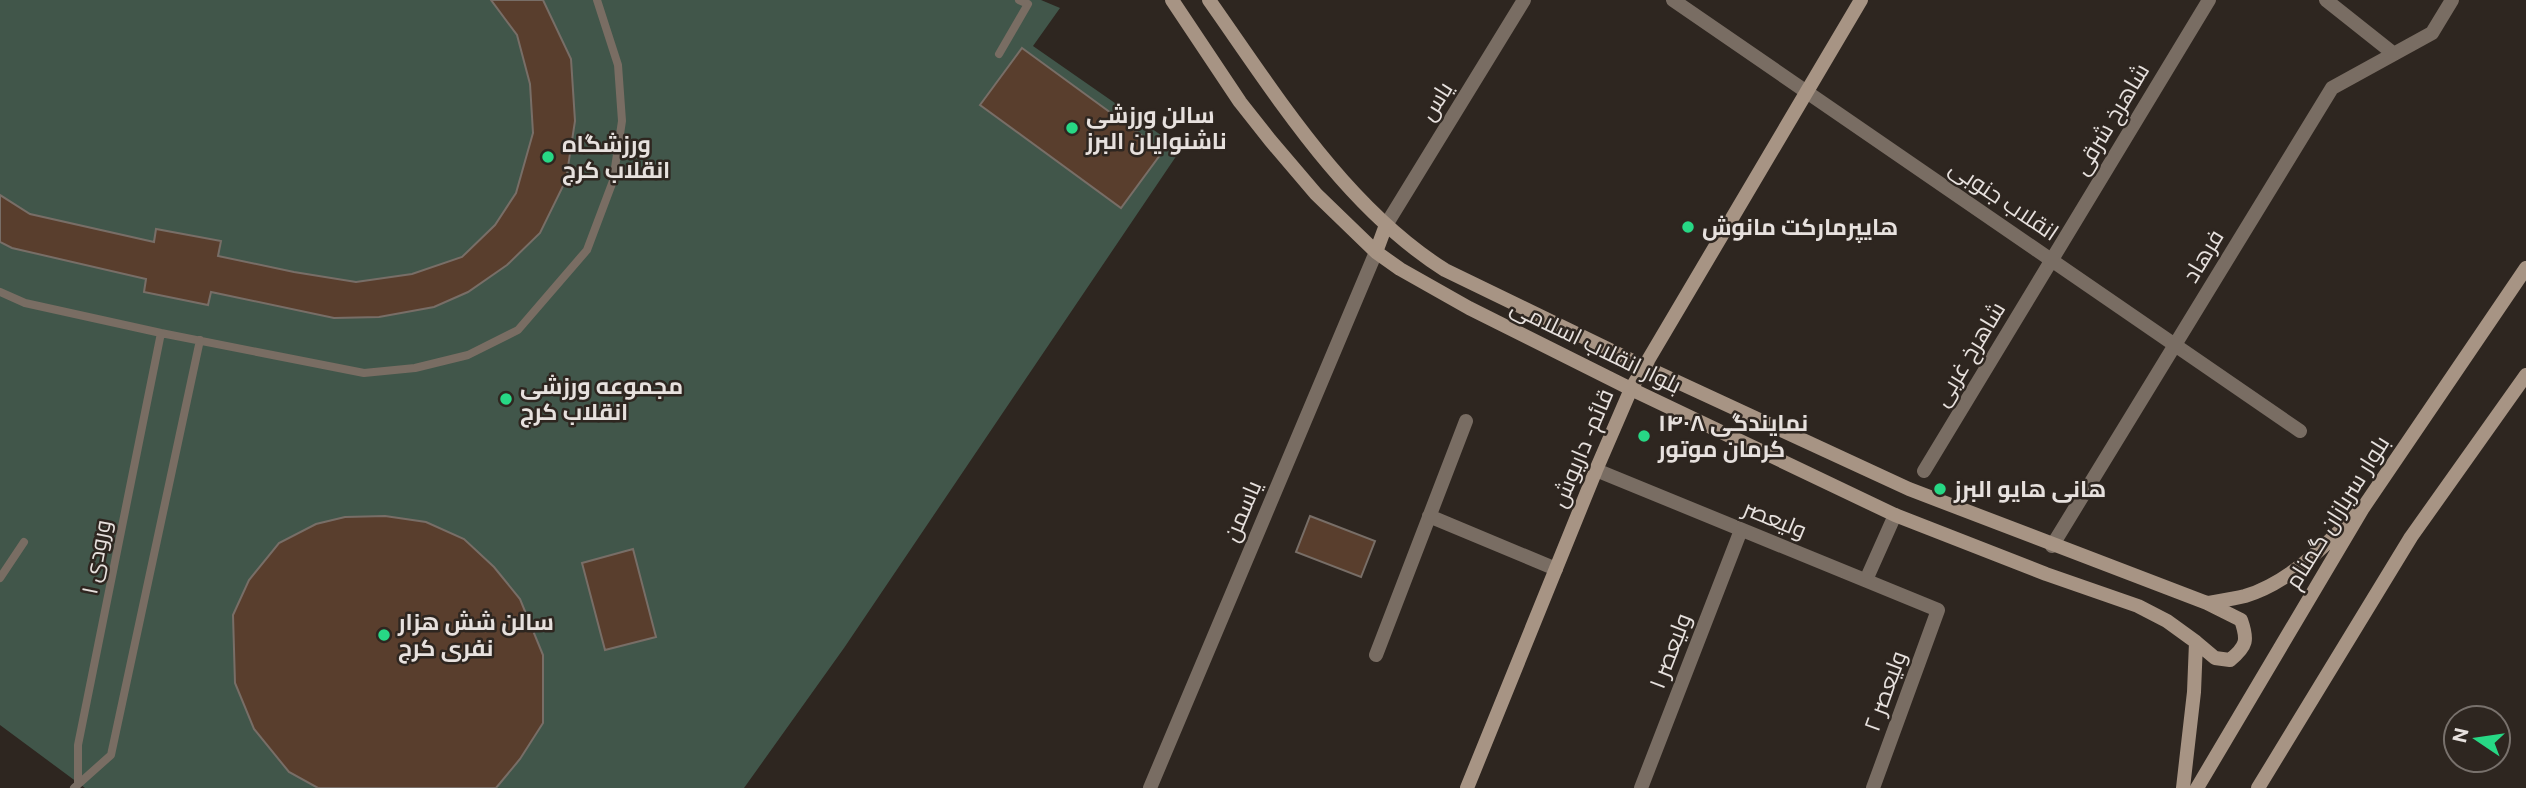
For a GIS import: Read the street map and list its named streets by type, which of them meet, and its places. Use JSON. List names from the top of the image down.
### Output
{
  "streets": {
    "main road": ["بلوار انقلاب اسلامی", "قائم - داریوش", "بلوار سربازان گمنام"],
    "street": [
      "یاس",
      "شاهرخ شرقی",
      "انقلاب جنوبی",
      "فرهاد",
      "شاهرخ غربی",
      "یاسمن",
      "ولیعصر",
      "ولیعصر ۱",
      "ولیعصر ۲"
    ],
    "lane": ["ورودی ۱"]
  },
  "crossings": [
    ["یاس", "بلوار انقلاب اسلامی"],
    ["شاهرخ شرقی", "انقلاب جنوبی"],
    ["شاهرخ شرقی", "شاهرخ غربی"],
    ["انقلاب جنوبی", "فرهاد"],
    ["انقلاب جنوبی", "شاهرخ غربی"],
    ["انقلاب جنوبی", "قائم - داریوش"],
    ["فرهاد", "بلوار انقلاب اسلامی"],
    ["بلوار انقلاب اسلامی", "قائم - داریوش"],
    ["بلوار انقلاب اسلامی", "یاسمن"],
    ["قائم - داریوش", "ولیعصر"],
    ["ولیعصر", "ولیعصر ۱"],
    ["ولیعصر", "ولیعصر ۲"]
  ],
  "places": [
    "سالن ورزشی ناشنوایان البرز",
    "ورزشگاه انقلاب کرج",
    "هایپرمارکت مانوش",
    "مجموعه ورزشی انقلاب کرج",
    "نمایندگی ۱۴۰۸ کرمان موتور",
    "هانی هایو البرز",
    "سالن شش هزار نفری کرج"
  ],
  "north": "left"
}
